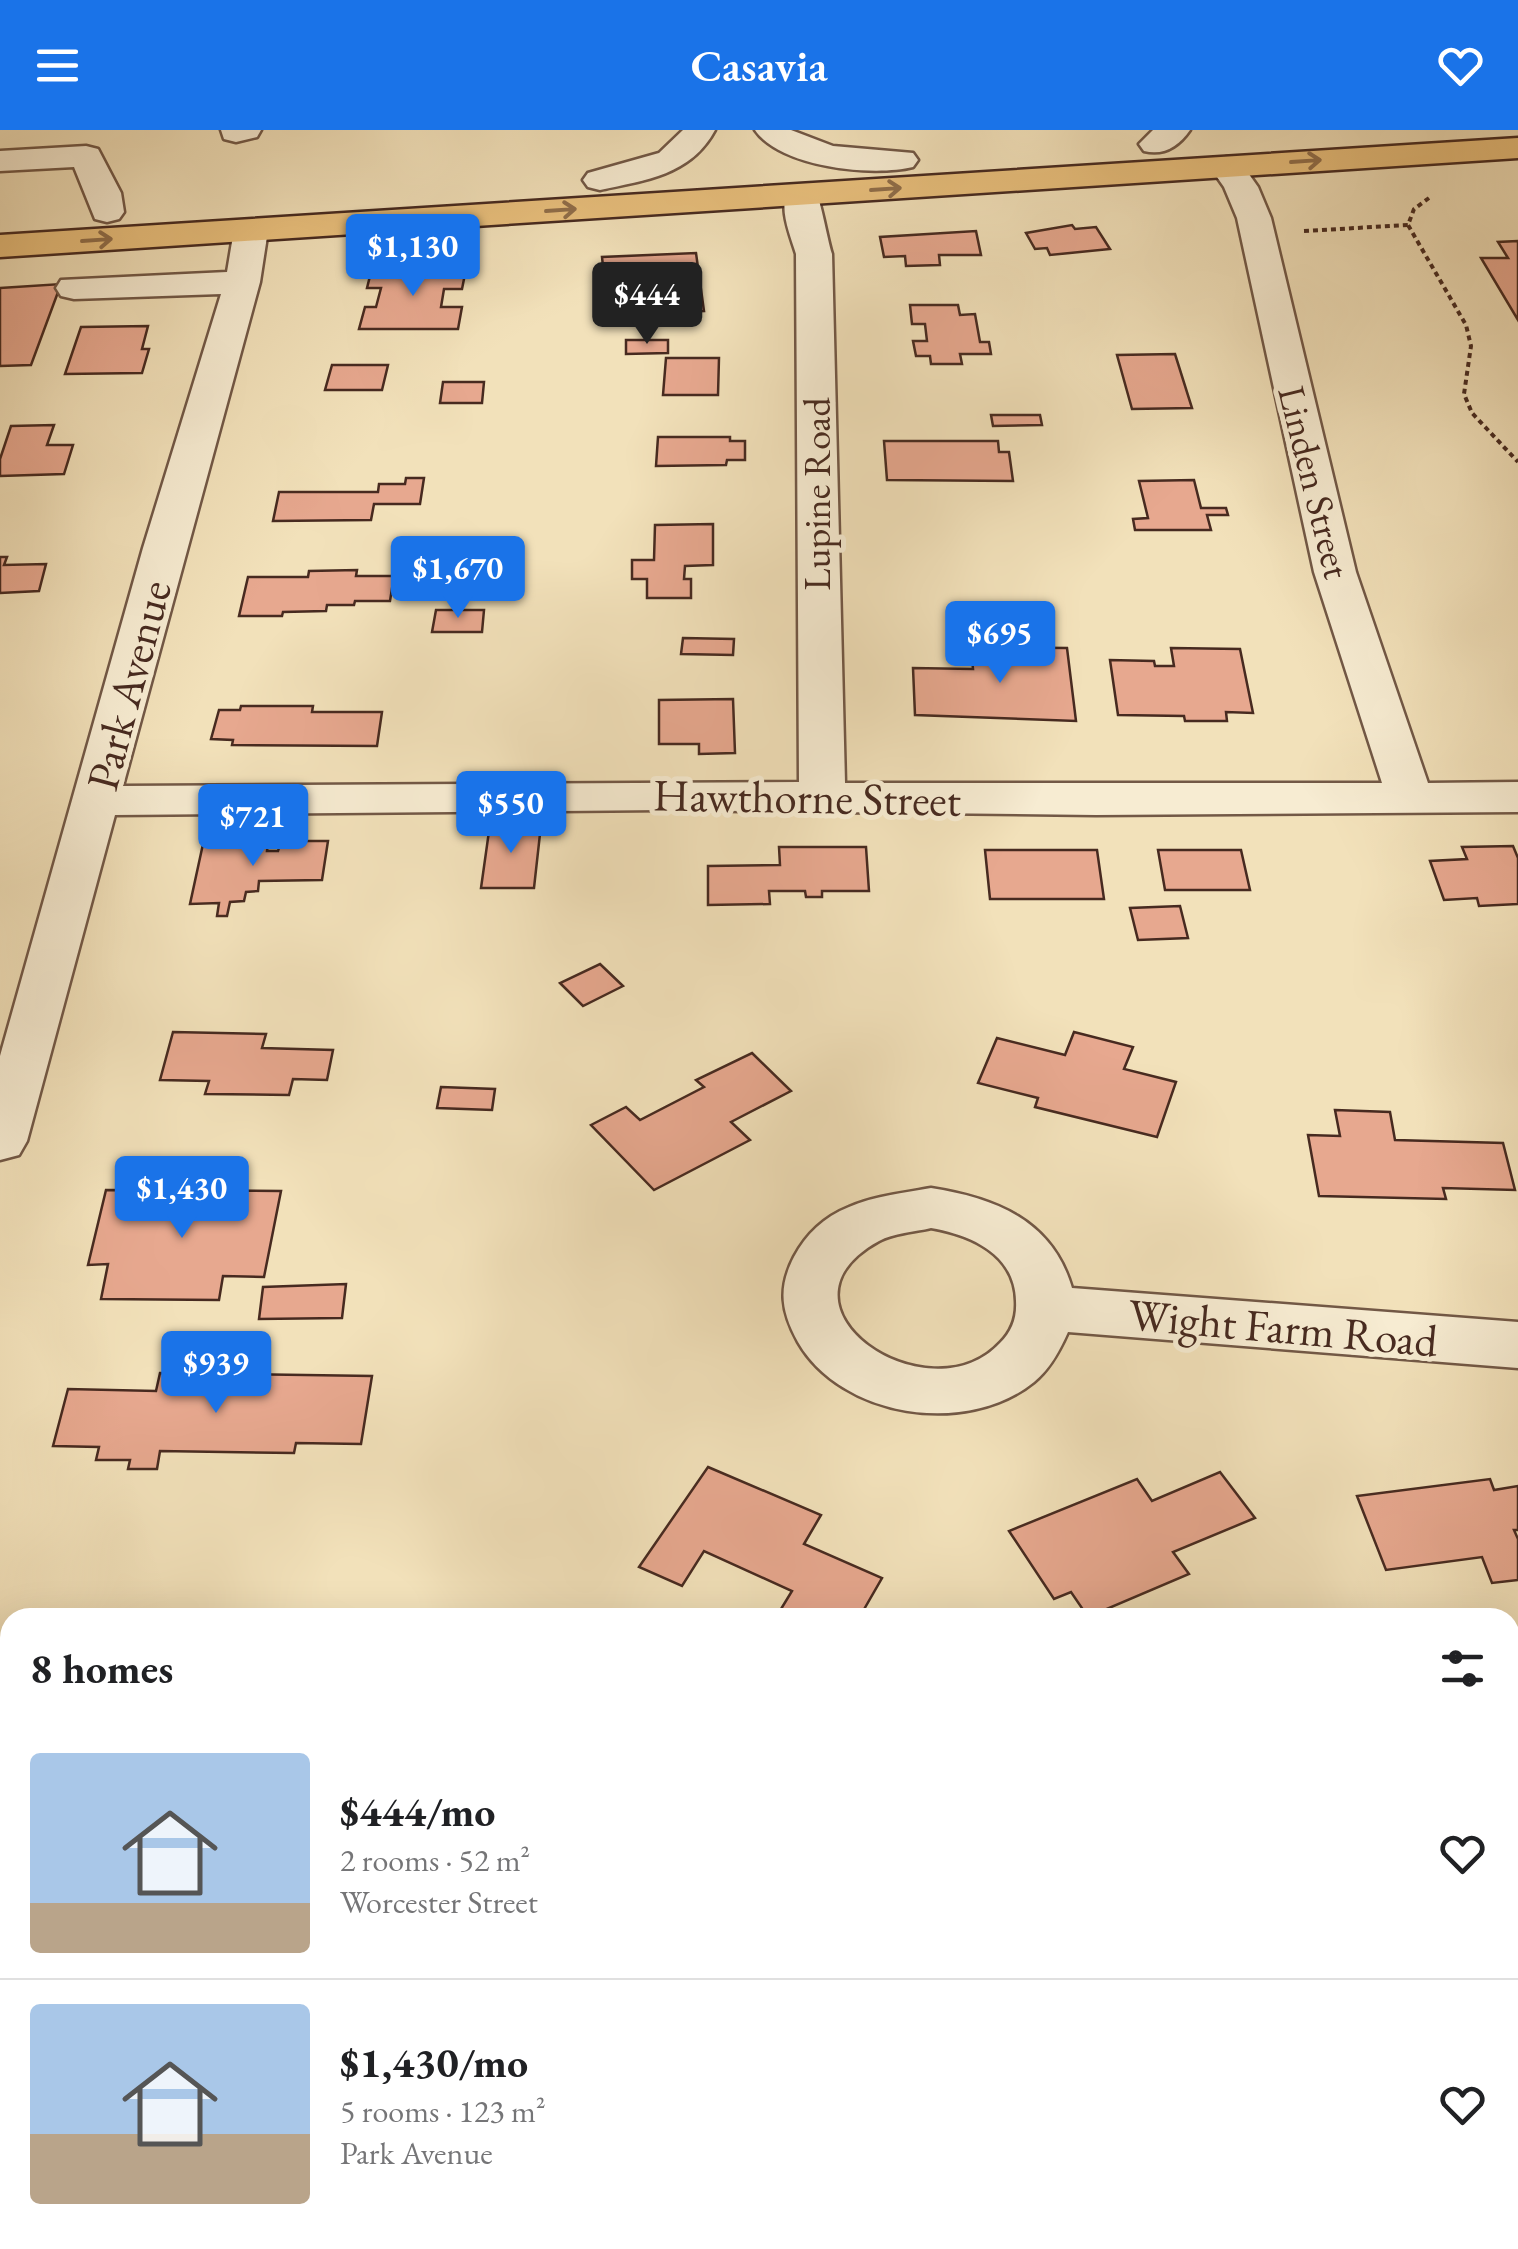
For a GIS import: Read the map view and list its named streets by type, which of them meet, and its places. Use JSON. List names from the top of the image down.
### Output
{
  "streets": {
    "street": [
      "Linden Street",
      "Lupine Road",
      "Park Avenue",
      "Hawthorne Street",
      "Wight Farm Road"
    ]
  },
  "crossings": [
    ["Linden Street", "Hawthorne Street"],
    ["Lupine Road", "Hawthorne Street"],
    ["Park Avenue", "Hawthorne Street"]
  ],
  "page": {
    "header": "Casavia",
    "price": [
      "$1,130",
      "$444",
      "$1,670",
      "$695",
      "$550",
      "$721",
      "$1,430",
      "$939"
    ],
    "heading": "8 homes",
    "list": [
      {
        "name": "$444/mo",
        "note": "2 rooms · 52 m² · Worcester Street"
      },
      {
        "name": "$1,430/mo",
        "note": "5 rooms · 123 m² · Park Avenue"
      }
    ]
  }
}
